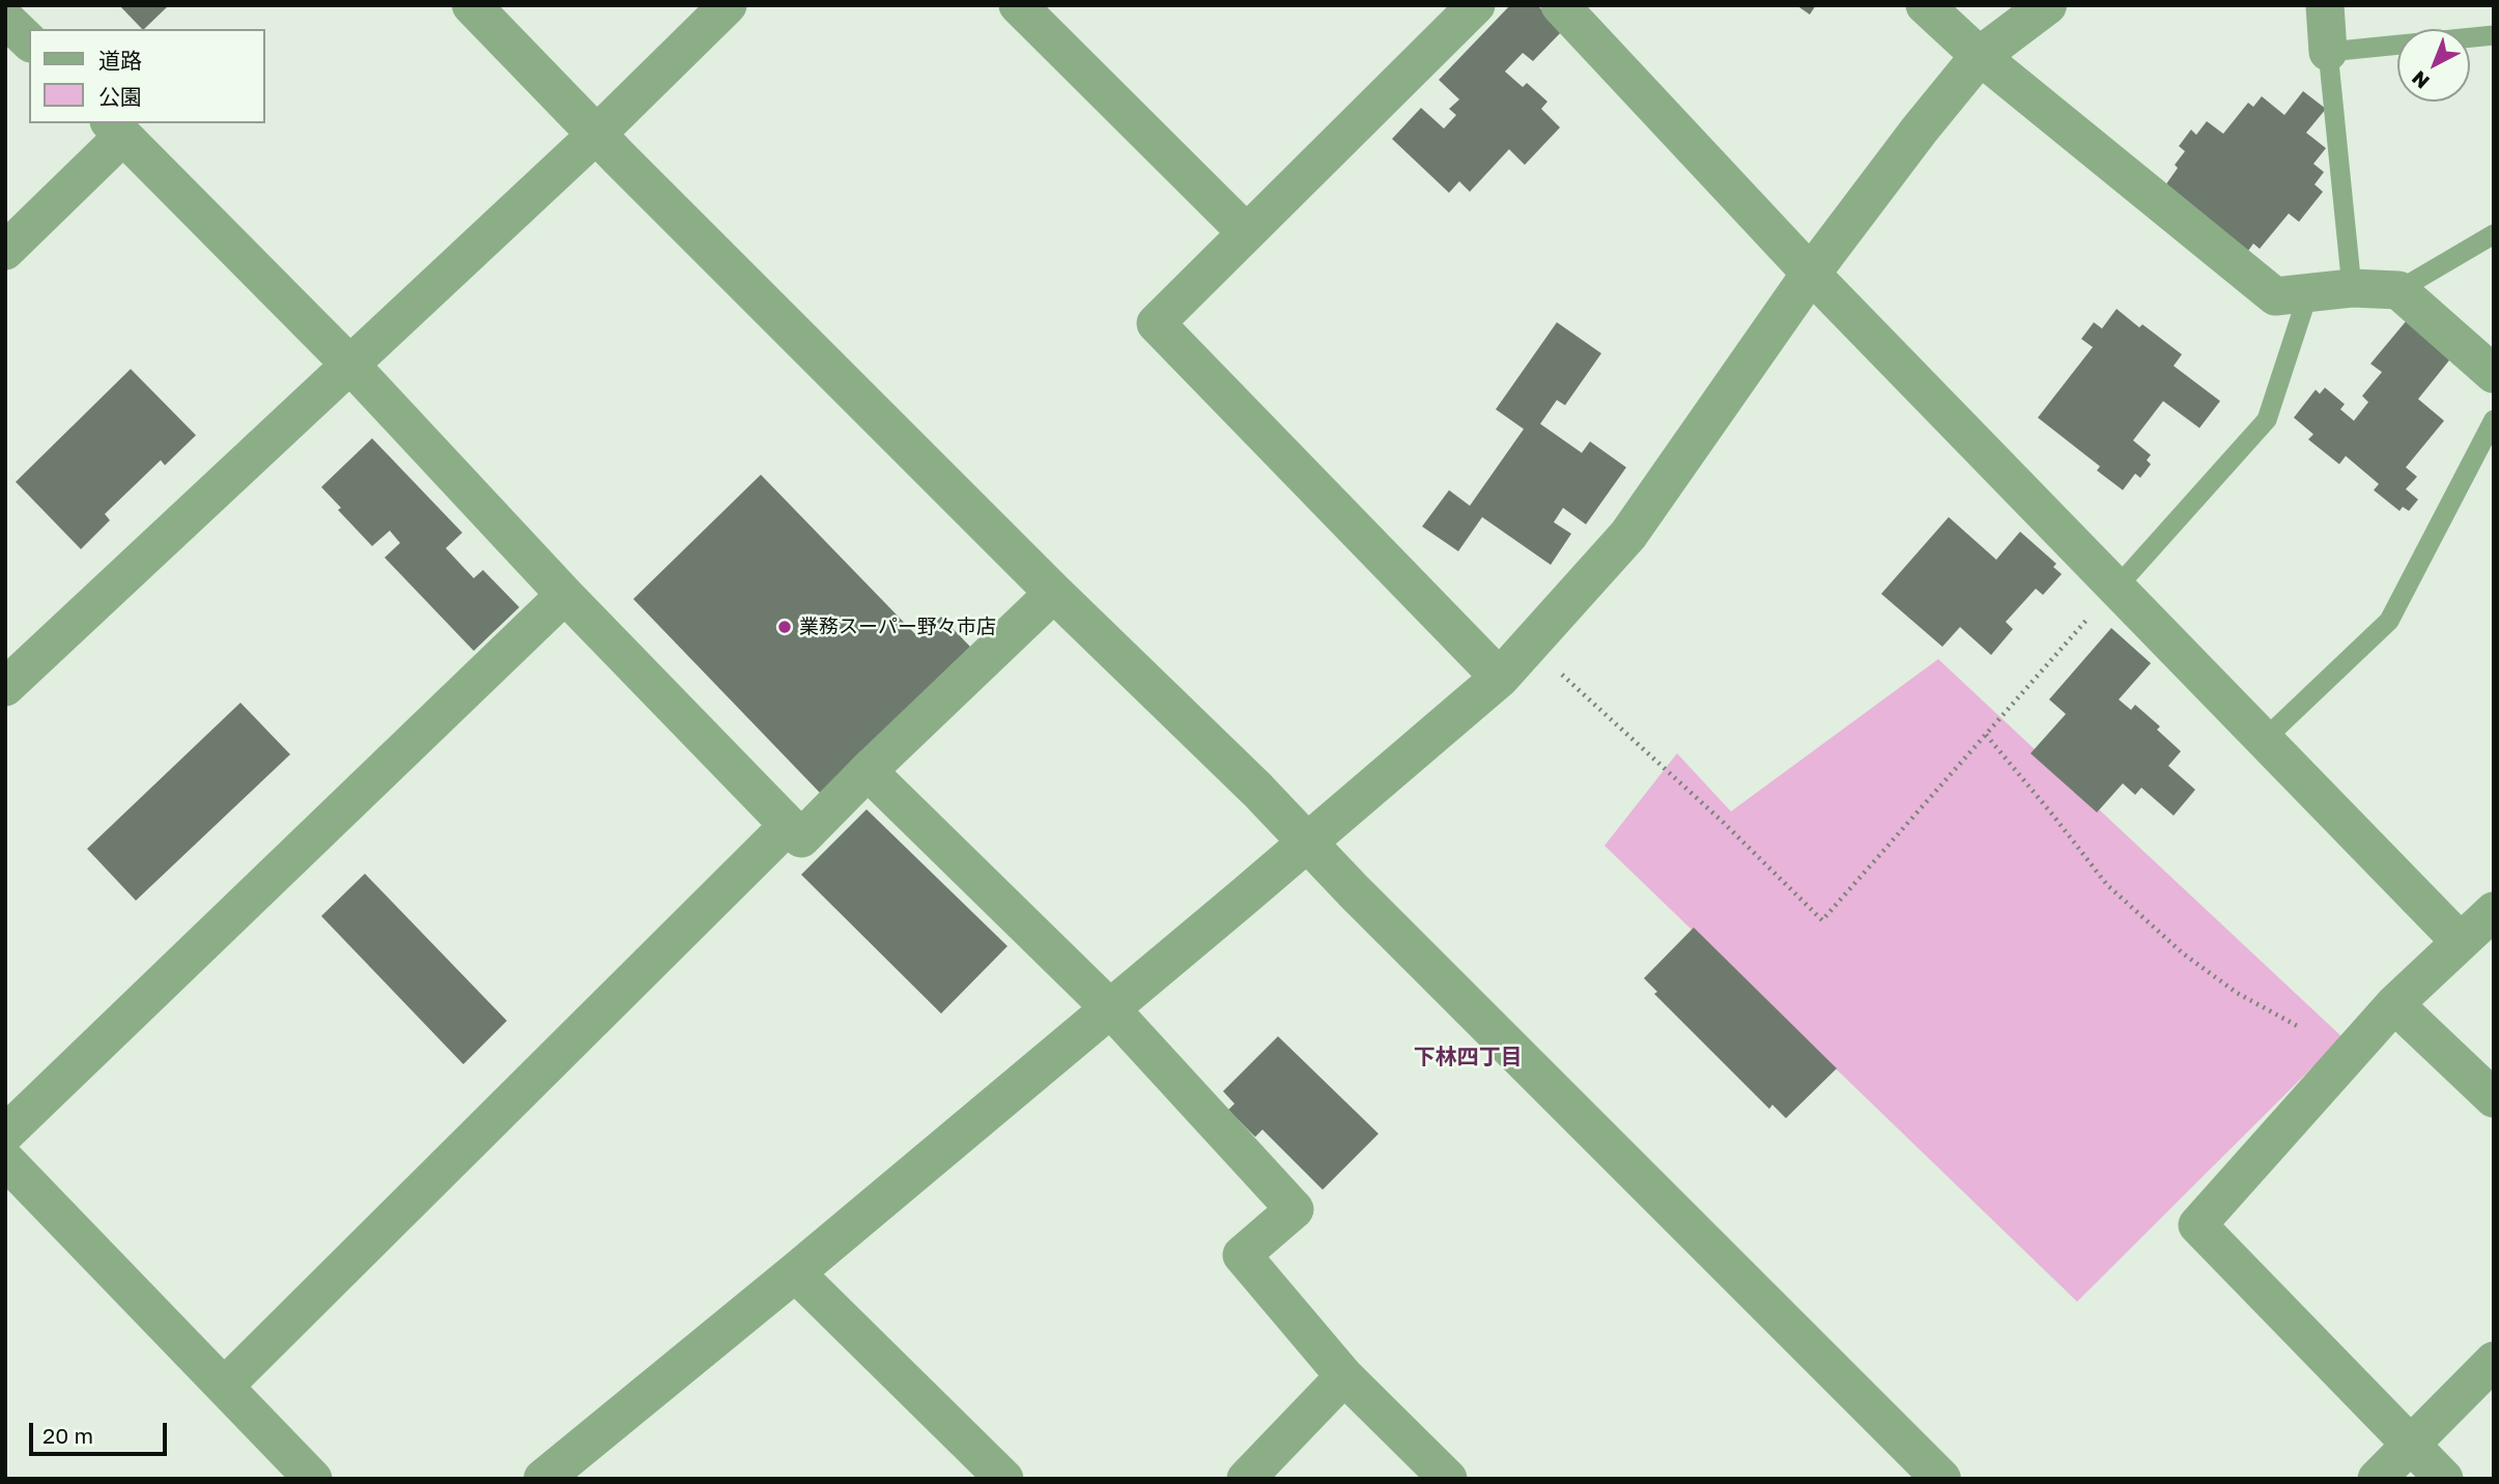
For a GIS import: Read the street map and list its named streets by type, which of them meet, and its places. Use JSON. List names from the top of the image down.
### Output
{
  "districts": ["下林四丁目"],
  "places": ["業務スーパー野々市店"],
  "legend": ["道路", "公園"],
  "scale_bar": "20 m",
  "north": "bottom left"
}
